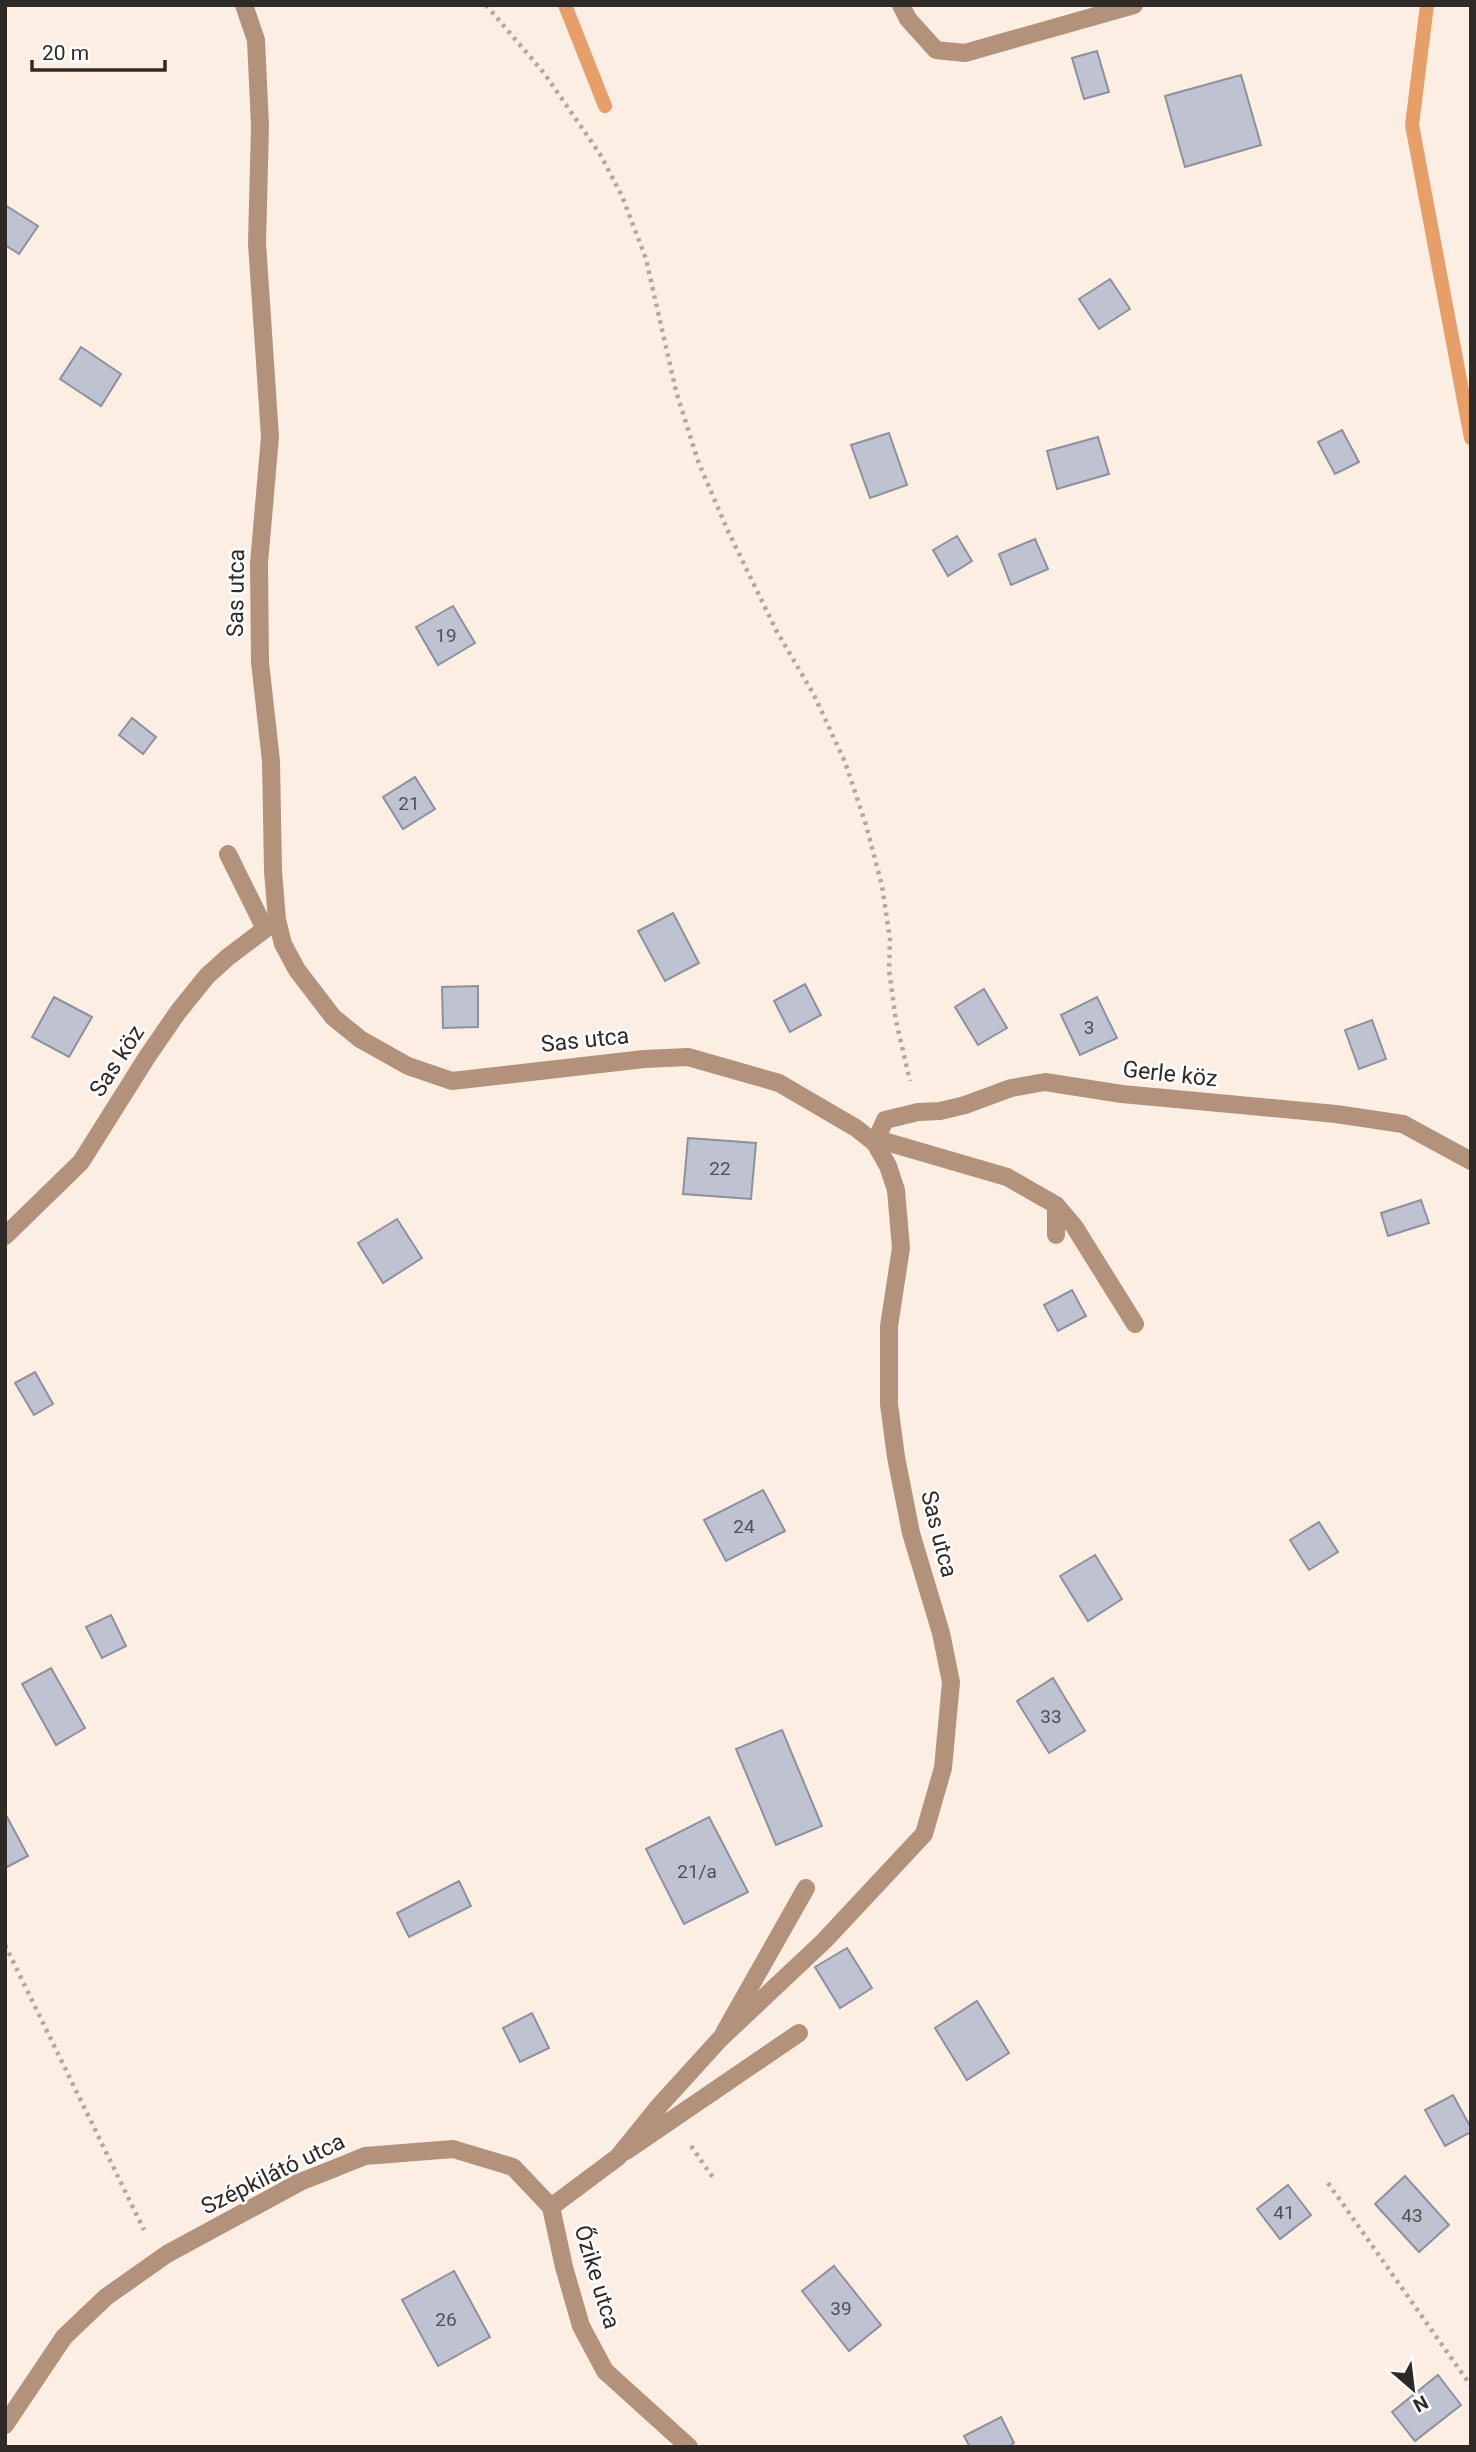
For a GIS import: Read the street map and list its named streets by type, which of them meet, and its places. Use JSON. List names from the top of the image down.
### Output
{
  "streets": {
    "street": [
      "Sas utca",
      "Sas köz",
      "Gerle köz",
      "Szépkilátó utca",
      "Őzike utca"
    ]
  },
  "crossings": [
    ["Sas utca", "Sas köz"],
    ["Sas utca", "Gerle köz"],
    ["Szépkilátó utca", "Őzike utca"]
  ],
  "house_numbers": [
    "19",
    "21",
    "3",
    "22",
    "24",
    "33",
    "21/a",
    "41",
    "43",
    "39",
    "26"
  ],
  "scale_bar": "20 m",
  "north": "bottom right"
}
